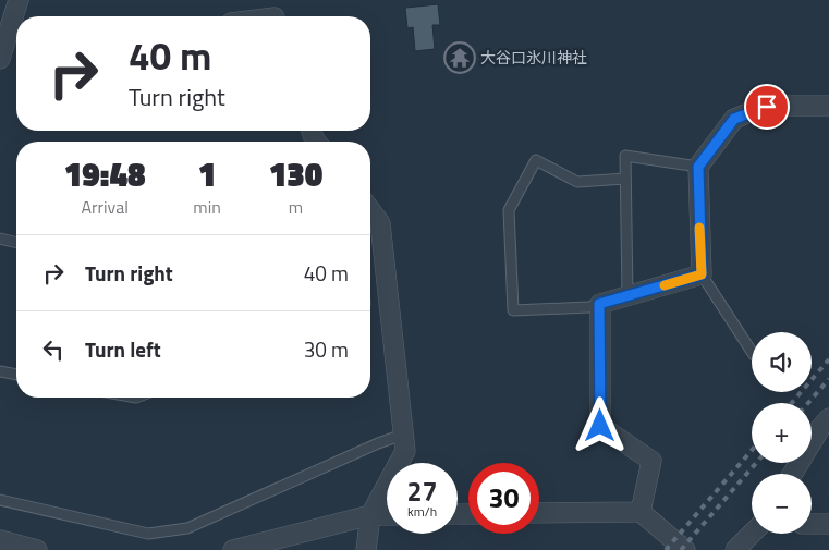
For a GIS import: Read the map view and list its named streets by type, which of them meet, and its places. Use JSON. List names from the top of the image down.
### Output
{
  "places": {
    "temple": ["大谷口氷川神社"]
  },
  "page": {
    "turn": ["40 m", "Turn right"],
    "eta": [
      "19:48",
      "Arrival",
      "1",
      "min",
      "130",
      "m"
    ],
    "list": [
      {
        "name": "Turn right",
        "value": "40 m"
      },
      {
        "name": "Turn left",
        "value": "30 m"
      }
    ],
    "map_buttons": ["+", "−"],
    "speed": "27 km/h",
    "limit": "30"
  }
}
